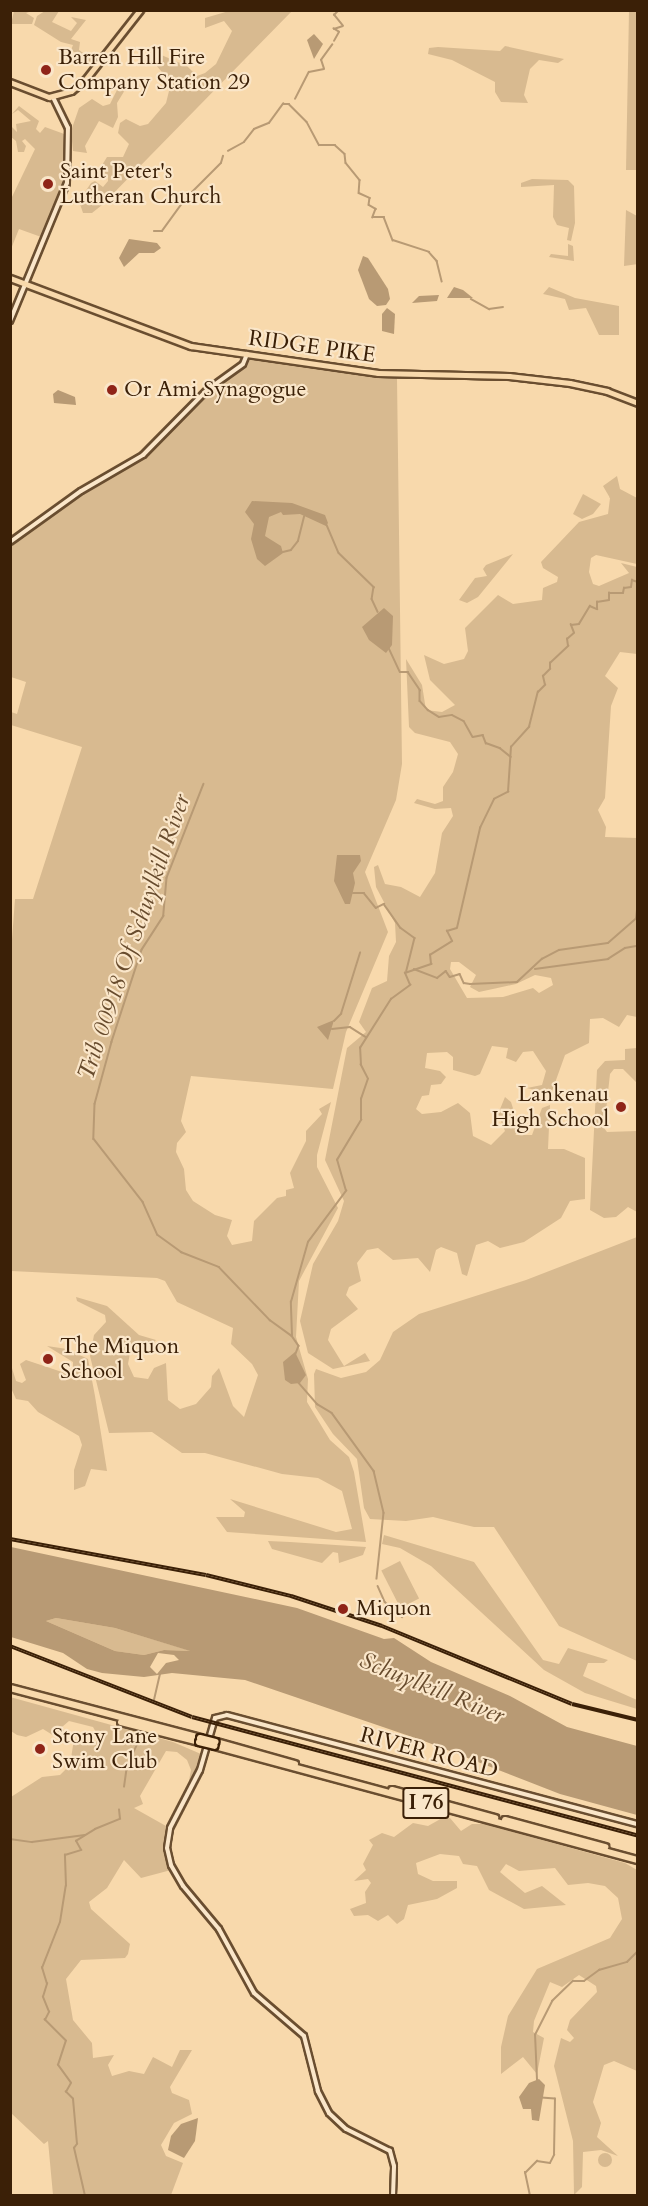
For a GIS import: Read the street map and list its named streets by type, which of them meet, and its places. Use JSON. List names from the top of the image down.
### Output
{
  "streets": {
    "highway": ["I 76"],
    "main road": ["RIDGE PIKE"],
    "street": ["RIVER ROAD"]
  },
  "water": ["Trib 00918 Of Schuylkill River", "Schuylkill River"],
  "places": [
    "Barren Hill Fire Company Station 29",
    "Saint Peter's Lutheran Church",
    "Or Ami Synagogue",
    "Lankenau High School",
    "The Miquon School",
    "Miquon",
    "Stony Lane Swim Club"
  ]
}
